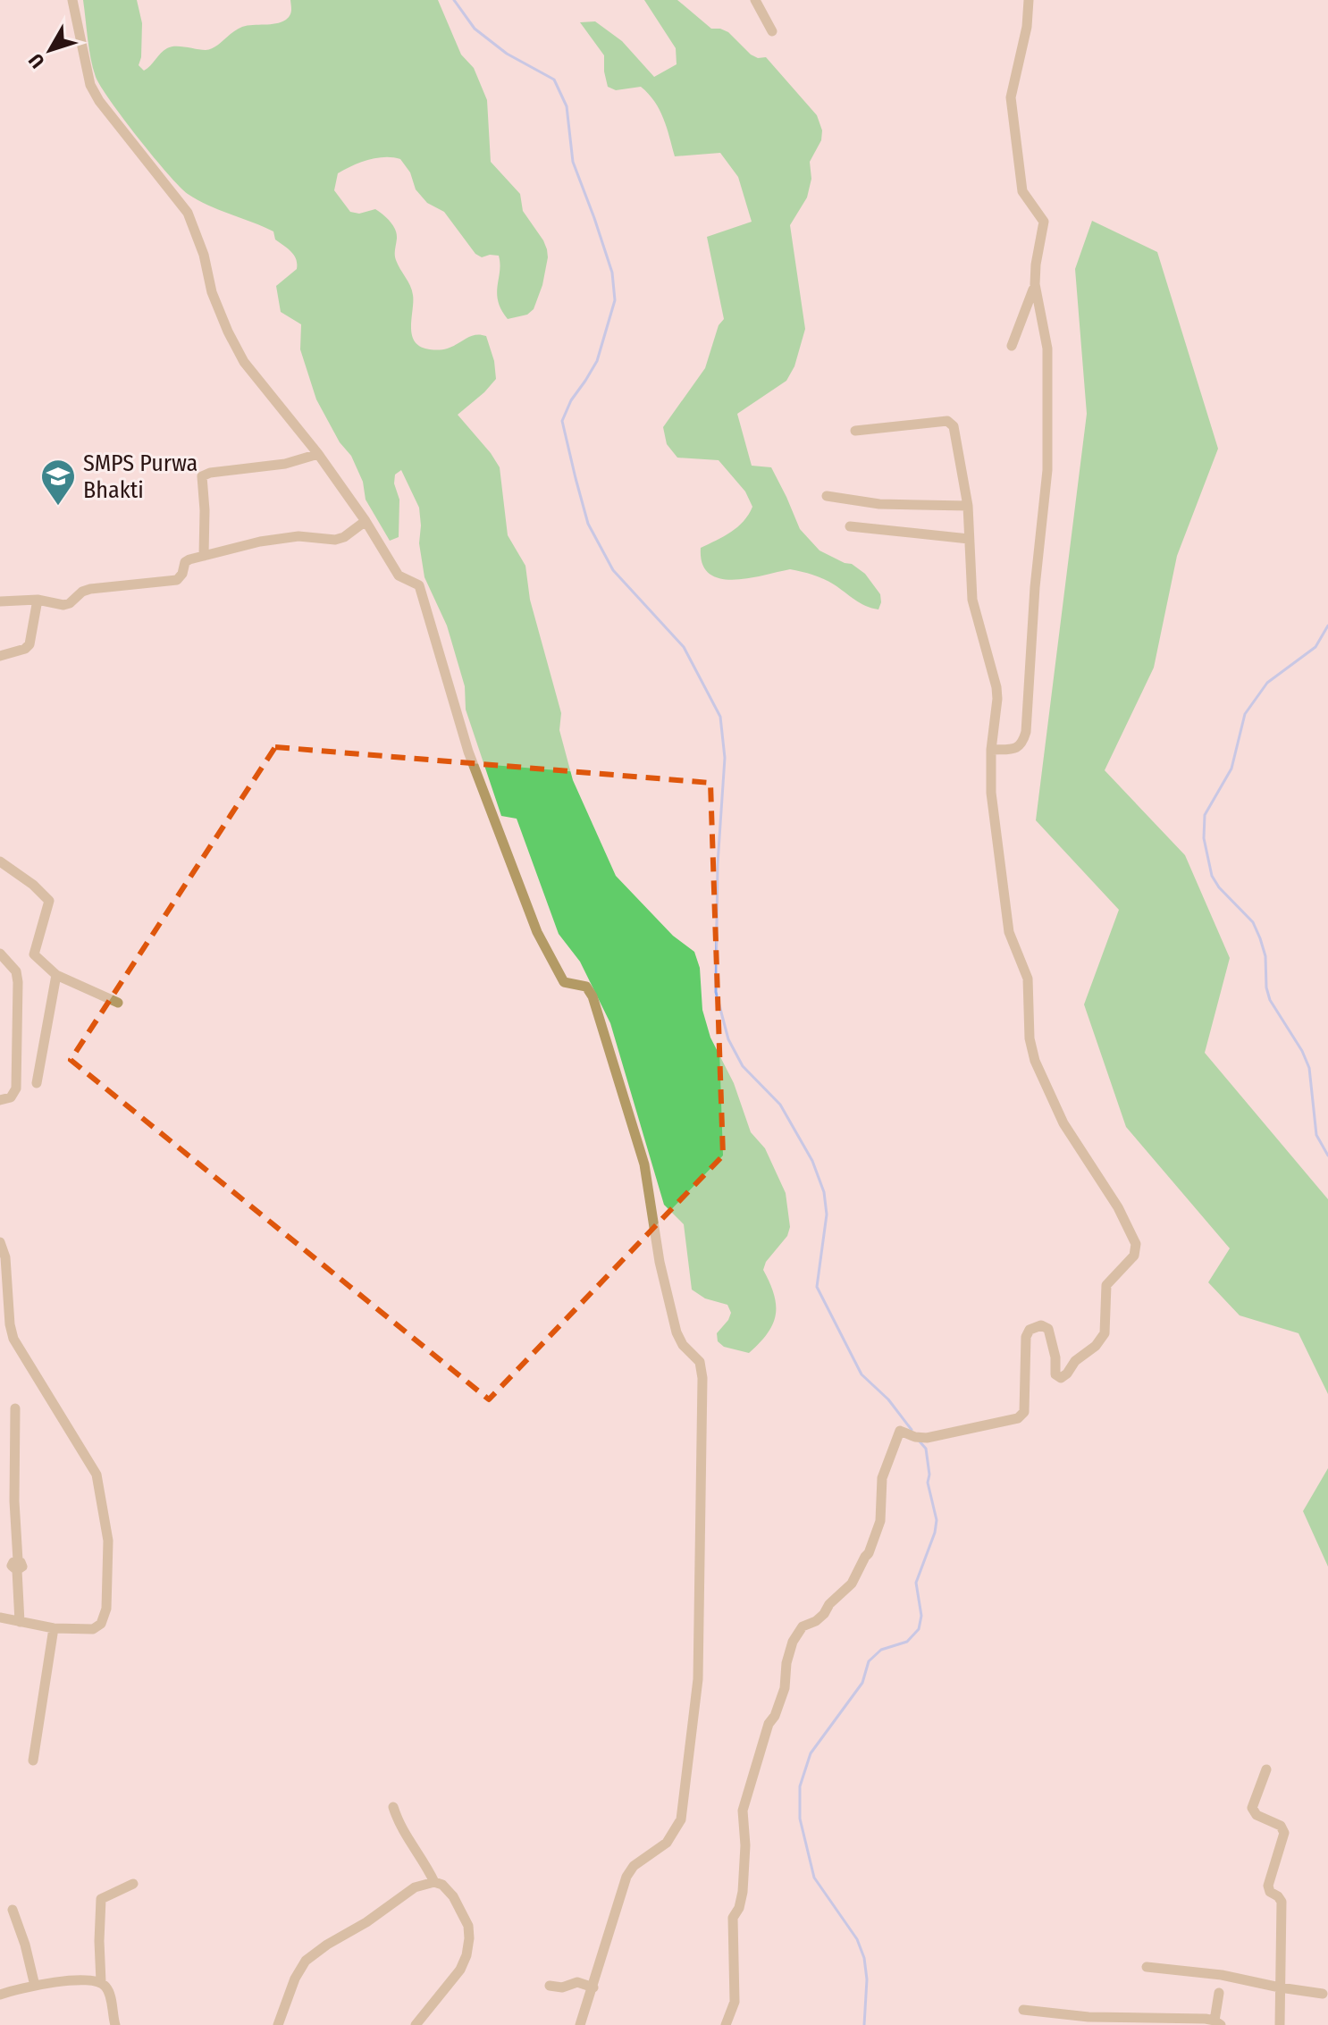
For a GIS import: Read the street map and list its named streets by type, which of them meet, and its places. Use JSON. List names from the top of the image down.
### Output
{
  "places": {
    "school or university": ["SMPS Purwa Bhakti"]
  },
  "north": "bottom left"
}
